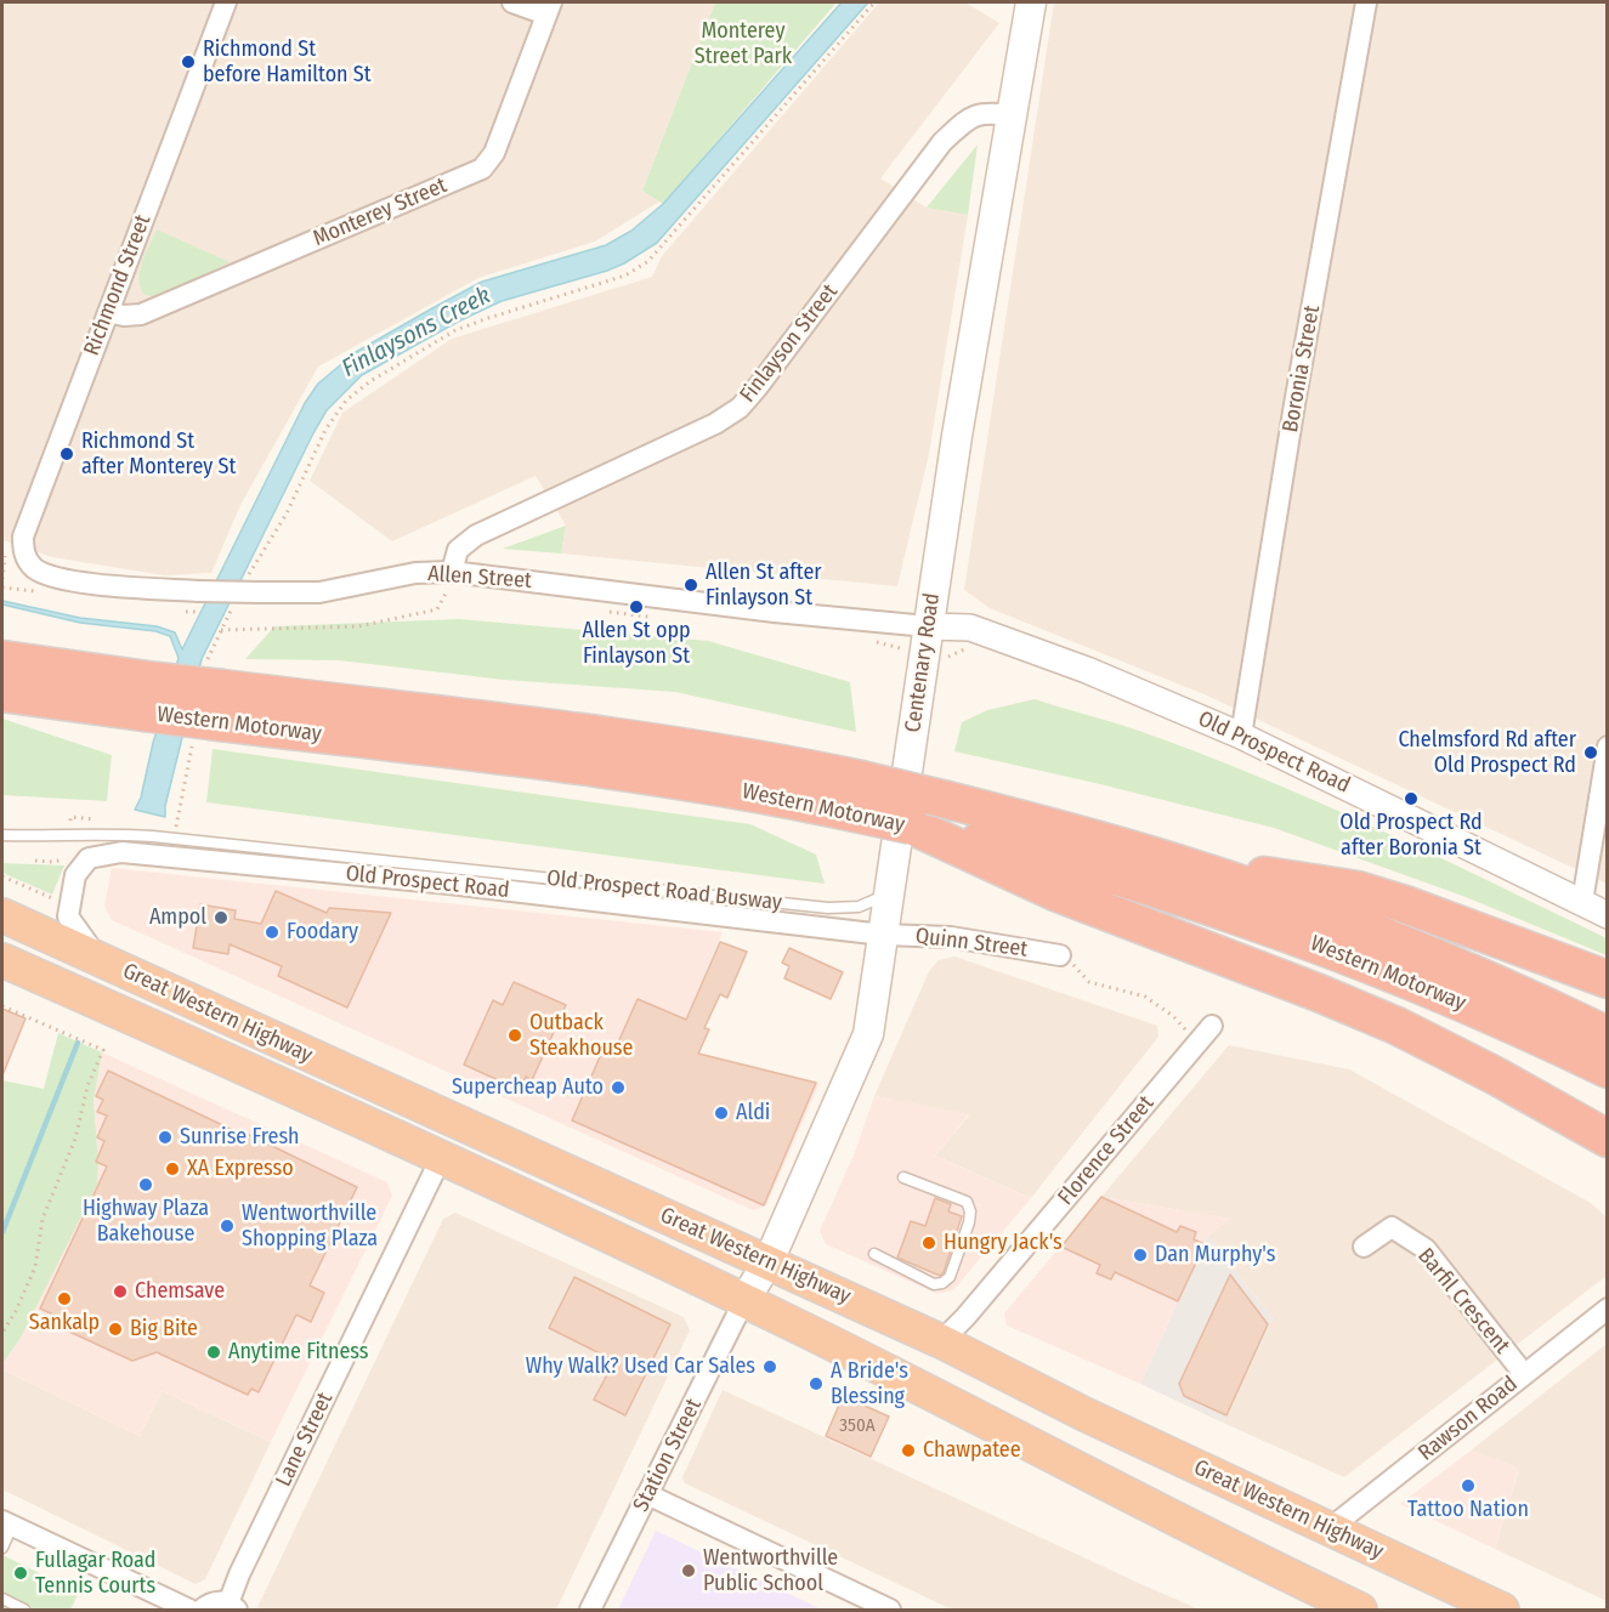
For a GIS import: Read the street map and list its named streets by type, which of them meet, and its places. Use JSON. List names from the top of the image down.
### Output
{
  "streets": {
    "highway": ["Western Motorway", "Great Western Highway"],
    "main road": ["Centenary Road"],
    "street": [
      "Monterey Street",
      "Richmond Street",
      "Finlayson Street",
      "Boronia Street",
      "Allen Street",
      "Old Prospect Road",
      "Quinn Street",
      "Florence Street",
      "Barfil Crescent",
      "Rawson Road",
      "Lane Street",
      "Station Street"
    ],
    "lane": ["Old Prospect Road Busway"]
  },
  "crossings": [
    ["Monterey Street", "Richmond Street"],
    ["Richmond Street", "Allen Street"],
    ["Finlayson Street", "Allen Street"],
    ["Finlayson Street", "Centenary Road"],
    ["Boronia Street", "Old Prospect Road"],
    ["Allen Street", "Centenary Road"],
    ["Allen Street", "Old Prospect Road"],
    ["Centenary Road", "Old Prospect Road"],
    ["Centenary Road", "Old Prospect Road Busway"],
    ["Centenary Road", "Quinn Street"],
    ["Centenary Road", "Great Western Highway"],
    ["Centenary Road", "Station Street"],
    ["Old Prospect Road", "Quinn Street"],
    ["Old Prospect Road", "Great Western Highway"],
    ["Great Western Highway", "Florence Street"],
    ["Great Western Highway", "Rawson Road"],
    ["Great Western Highway", "Lane Street"],
    ["Great Western Highway", "Station Street"],
    ["Barfil Crescent", "Rawson Road"]
  ],
  "water": ["Finlaysons Creek"],
  "parks": ["Monterey Street Park"],
  "places": [
    "Richmond St before Hamilton St",
    "Richmond St after Monterey St",
    "Allen St after Finlayson St",
    "Allen St opp Finlayson St",
    "Chelmsford Rd after Old Prospect Rd",
    "Old Prospect Rd after Boronia St",
    "Ampol",
    "Foodary",
    "Outback Steakhouse",
    "Supercheap Auto",
    "Aldi",
    "Sunrise Fresh",
    "XA Expresso",
    "Highway Plaza Bakehouse",
    "Wentworthville Shopping Plaza",
    "Hungry Jack's",
    "Dan Murphy's",
    "Chemsave",
    "Sankalp",
    "Big Bite",
    "Anytime Fitness",
    "Why Walk? Used Car Sales",
    "A Bride's Blessing",
    "Chawpatee",
    "Tattoo Nation",
    "Wentworthville Public School",
    "Fullagar Road Tennis Courts"
  ],
  "house_numbers": ["350A"]
}
